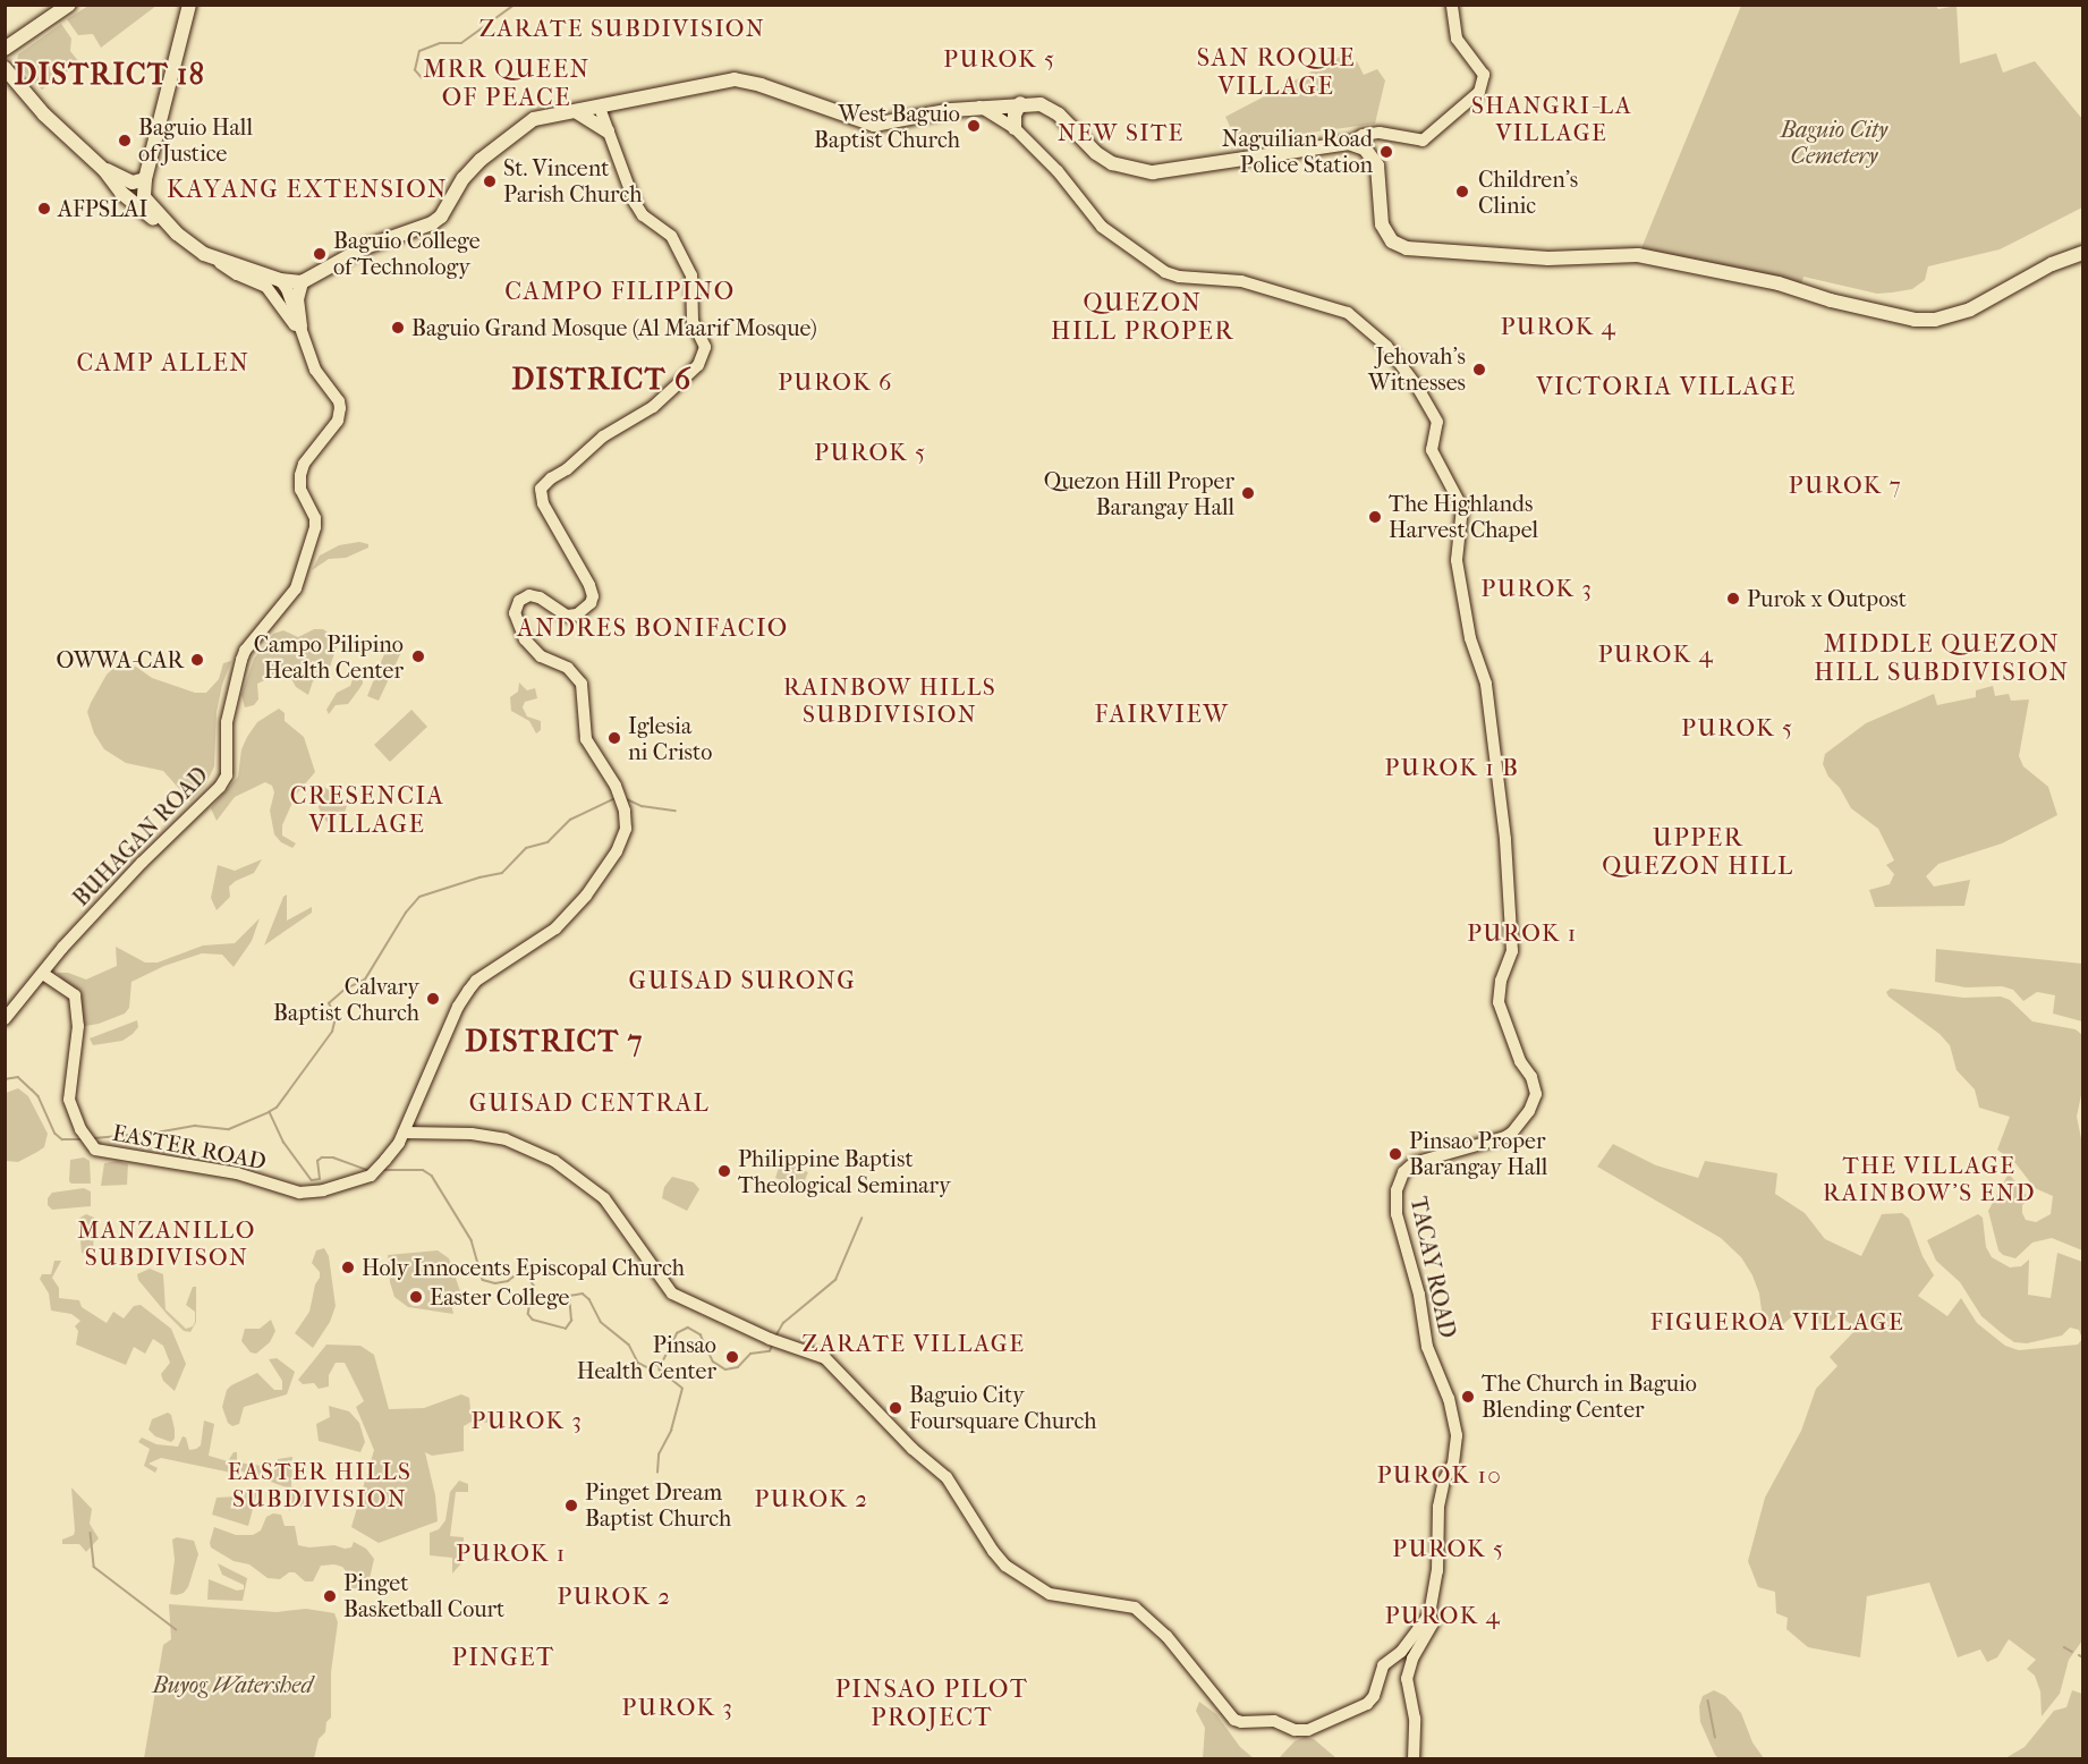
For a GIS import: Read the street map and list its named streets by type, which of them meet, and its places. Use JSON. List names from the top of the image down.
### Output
{
  "streets": {
    "main road": ["BUHAGAN ROAD", "EASTER ROAD", "TACAY ROAD"]
  },
  "crossings": [
    ["BUHAGAN ROAD", "EASTER ROAD"],
    ["EASTER ROAD", "TACAY ROAD"]
  ],
  "districts": [
    "ZARATE SUBDIVISION",
    "SAN ROQUE VILLAGE",
    "PUROK 5",
    "MRR QUEEN OF PEACE",
    "DISTRICT 18",
    "SHANGRI-LA VILLAGE",
    "NEW SITE",
    "KAYANG EXTENSION",
    "CAMPO FILIPINO",
    "QUEZON HILL PROPER",
    "PUROK 4",
    "CAMP ALLEN",
    "DISTRICT 6",
    "PUROK 6",
    "VICTORIA VILLAGE",
    "PUROK 5",
    "PUROK 7",
    "PUROK 3",
    "ANDRES BONIFACIO",
    "MIDDLE QUEZON HILL SUBDIVISION",
    "PUROK 4",
    "RAINBOW HILLS SUBDIVISION",
    "FAIRVIEW",
    "PUROK 5",
    "PUROK 1 B",
    "CRESENCIA VILLAGE",
    "UPPER QUEZON HILL",
    "PUROK 1",
    "GUISAD SURONG",
    "DISTRICT 7",
    "GUISAD CENTRAL",
    "THE VILLAGE RAINBOW'S END",
    "MANZANILLO SUBDIVISON",
    "FIGUEROA VILLAGE",
    "ZARATE VILLAGE",
    "PUROK 3",
    "EASTER HILLS SUBDIVISION",
    "PUROK 10",
    "PUROK 2",
    "PUROK 5",
    "PUROK 1",
    "PUROK 2",
    "PUROK 4",
    "PINGET",
    "PINSAO PILOT PROJECT",
    "PUROK 3"
  ],
  "parks": ["Baguio City Cemetery", "Buyog Watershed"],
  "places": [
    "West Baguio Baptist Church",
    "Baguio Hall of Justice",
    "Naguilian Road Police Station",
    "St. Vincent Parish Church",
    "Children's Clinic",
    "AFPSLAI",
    "Baguio College of Technology",
    "Baguio Grand Mosque (Al Maarif Mosque)",
    "Jehovah's Witnesses",
    "Quezon Hill Proper Barangay Hall",
    "The Highlands Harvest Chapel",
    "Purok x Outpost",
    "Campo Pilipino Health Center",
    "OWWA-CAR",
    "Iglesia ni Cristo",
    "Calvary Baptist Church",
    "Pinsao Proper Barangay Hall",
    "Philippine Baptist Theological Seminary",
    "Holy Innocents Episcopal Church",
    "Easter College",
    "Pinsao Health Center",
    "The Church in Baguio Blending Center",
    "Baguio City Foursquare Church",
    "Pinget Dream Baptist Church",
    "Pinget Basketball Court"
  ]
}
